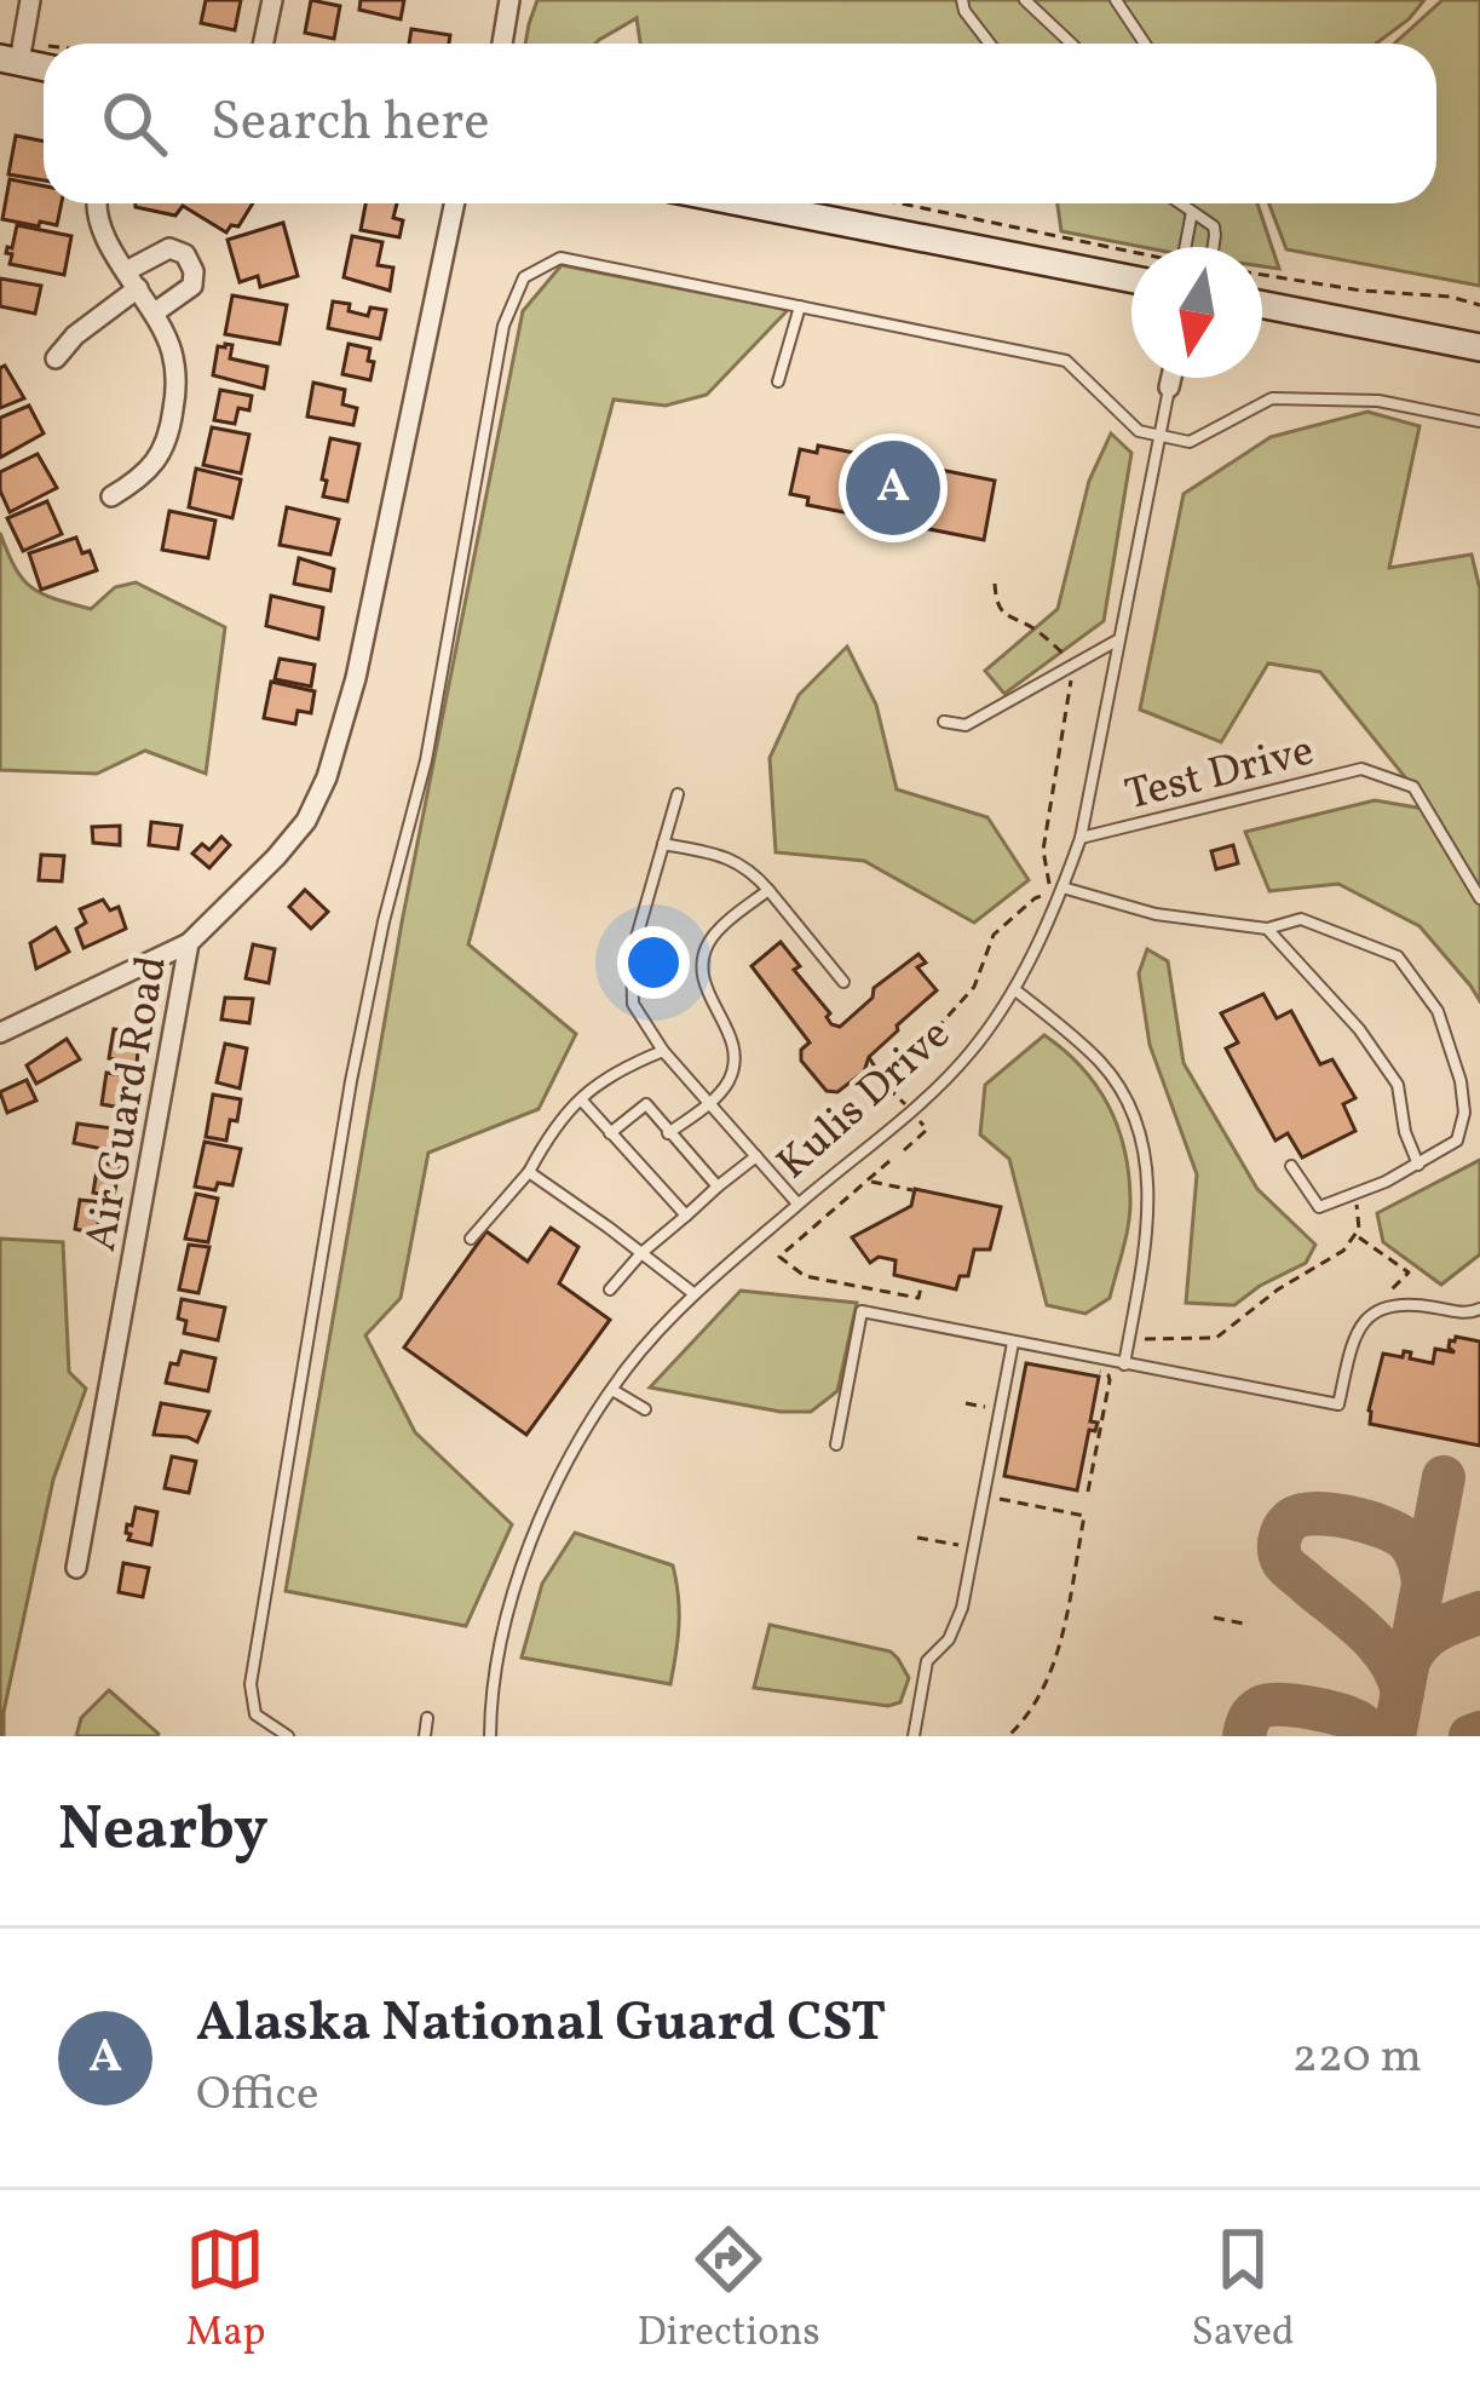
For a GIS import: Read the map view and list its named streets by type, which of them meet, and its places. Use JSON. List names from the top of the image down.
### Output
{
  "streets": {
    "street": ["Kulis Drive", "Air Guard Road"],
    "lane": ["Test Drive"]
  },
  "crossings": [
    ["Test Drive", "Kulis Drive"]
  ],
  "north": "bottom",
  "page": {
    "search": "Search here",
    "pins": "A",
    "heading": "Nearby",
    "list": [
      {
        "mark": "A",
        "name": "Alaska National Guard CST",
        "note": "Office",
        "value": "220 m"
      }
    ],
    "nav": ["Map", "Directions", "Saved"]
  }
}
